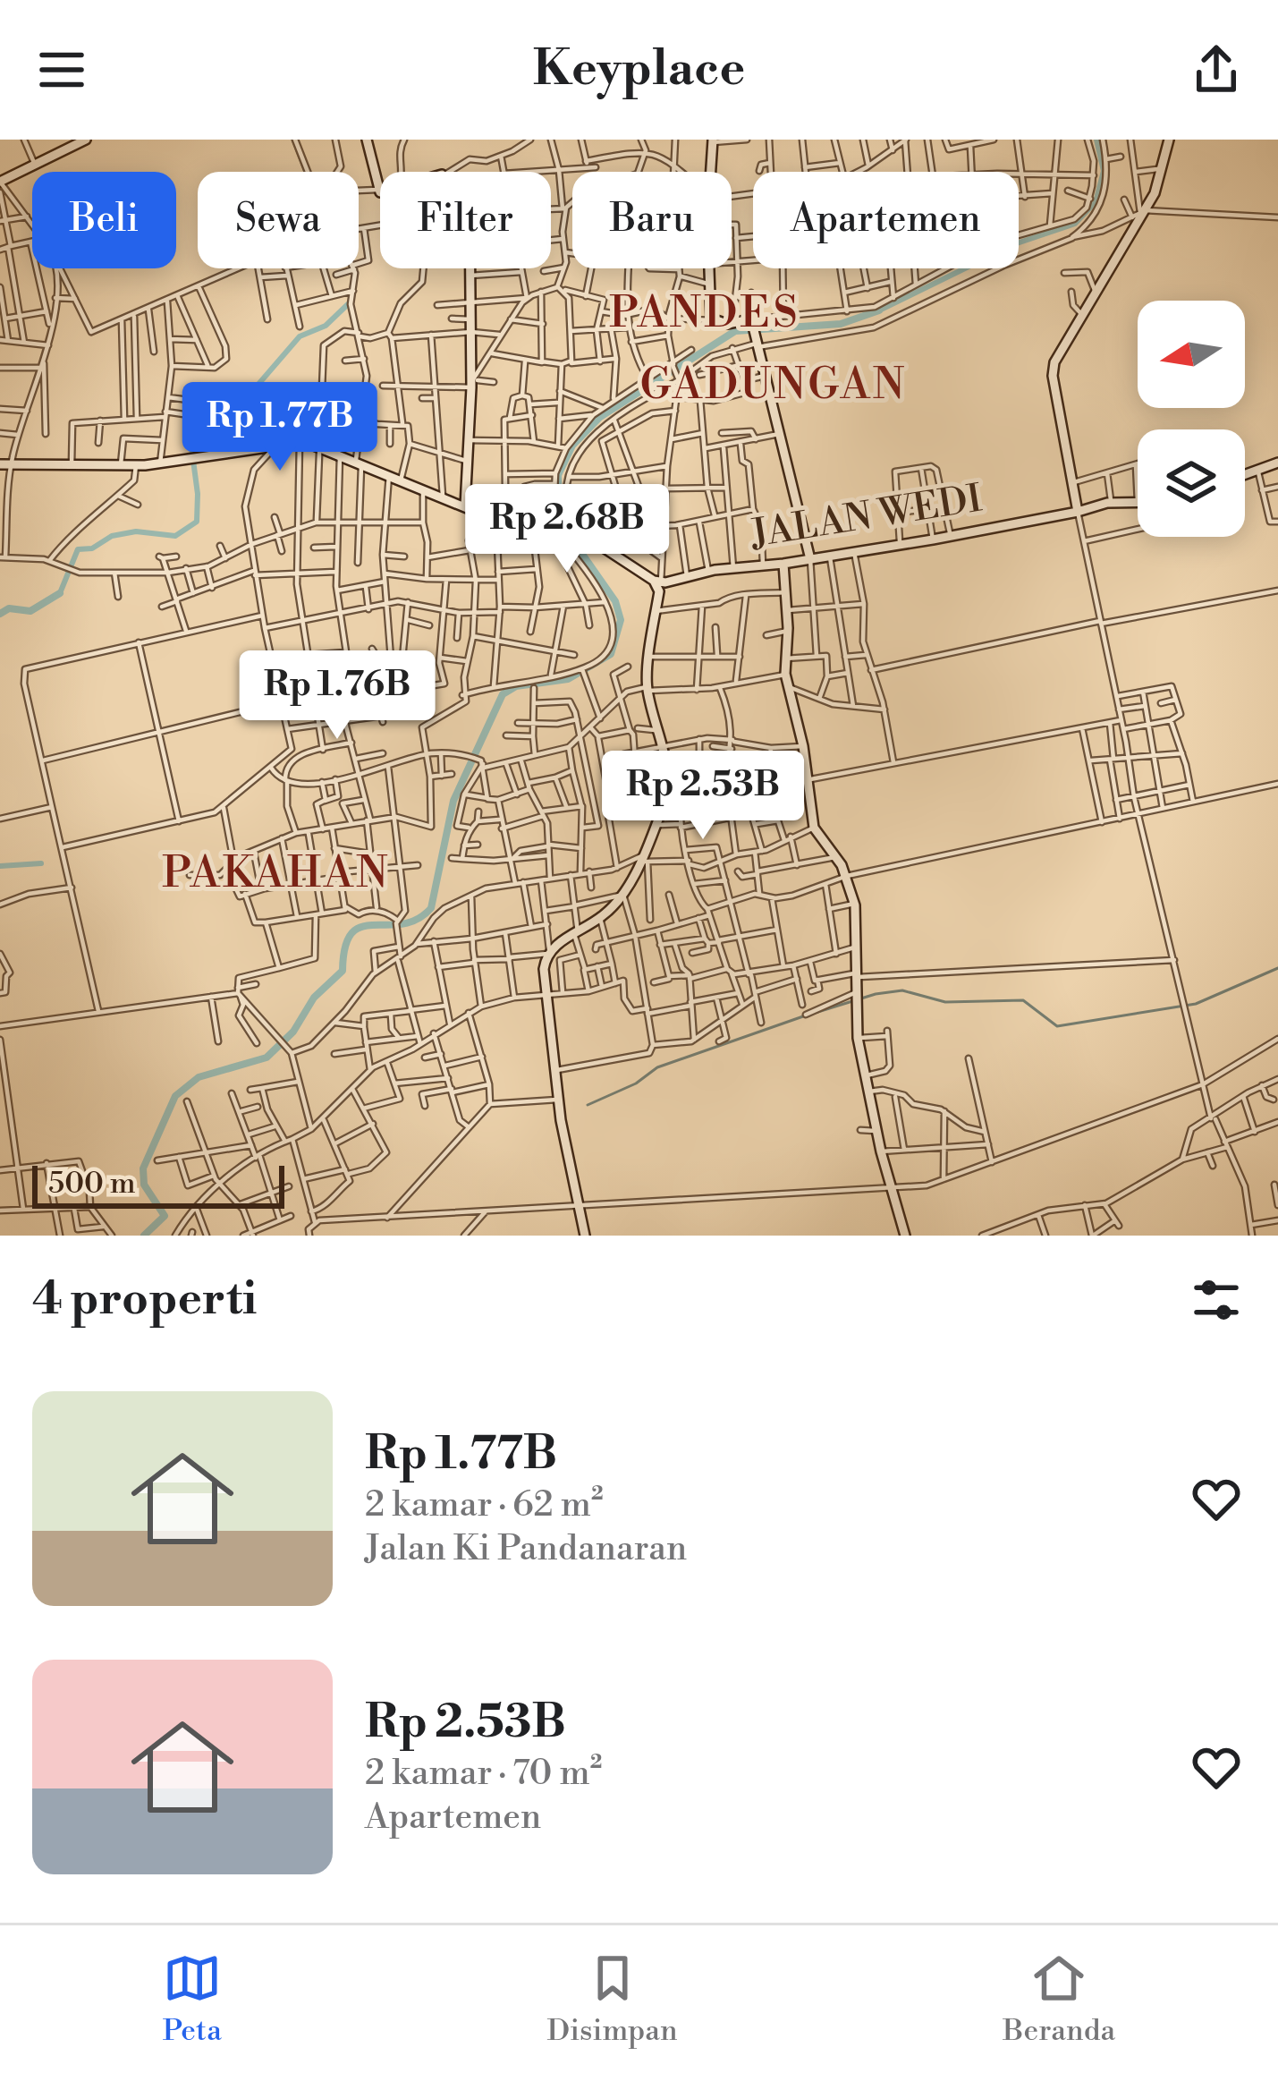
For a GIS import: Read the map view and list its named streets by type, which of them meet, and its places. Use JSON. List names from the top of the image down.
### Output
{
  "streets": {
    "main road": ["JALAN WEDI"]
  },
  "districts": ["PANDES", "GADUNGAN", "PAKAHAN"],
  "scale_bar": "500 m",
  "north": "left",
  "page": {
    "header": "Keyplace",
    "chip": [
      "Beli",
      "Sewa",
      "Filter",
      "Baru",
      "Apartemen"
    ],
    "price": [
      "Rp 1.77B",
      "Rp 2.68B",
      "Rp 1.76B",
      "Rp 2.53B"
    ],
    "scale": "500 m",
    "heading": "4 properti",
    "list": [
      {
        "name": "Rp 1.77B",
        "note": "2 kamar · 62 m² · Jalan Ki Pandanaran"
      },
      {
        "name": "Rp 2.53B",
        "note": "2 kamar · 70 m² · Apartemen"
      }
    ],
    "tabs": ["Peta", "Disimpan", "Beranda"]
  }
}
